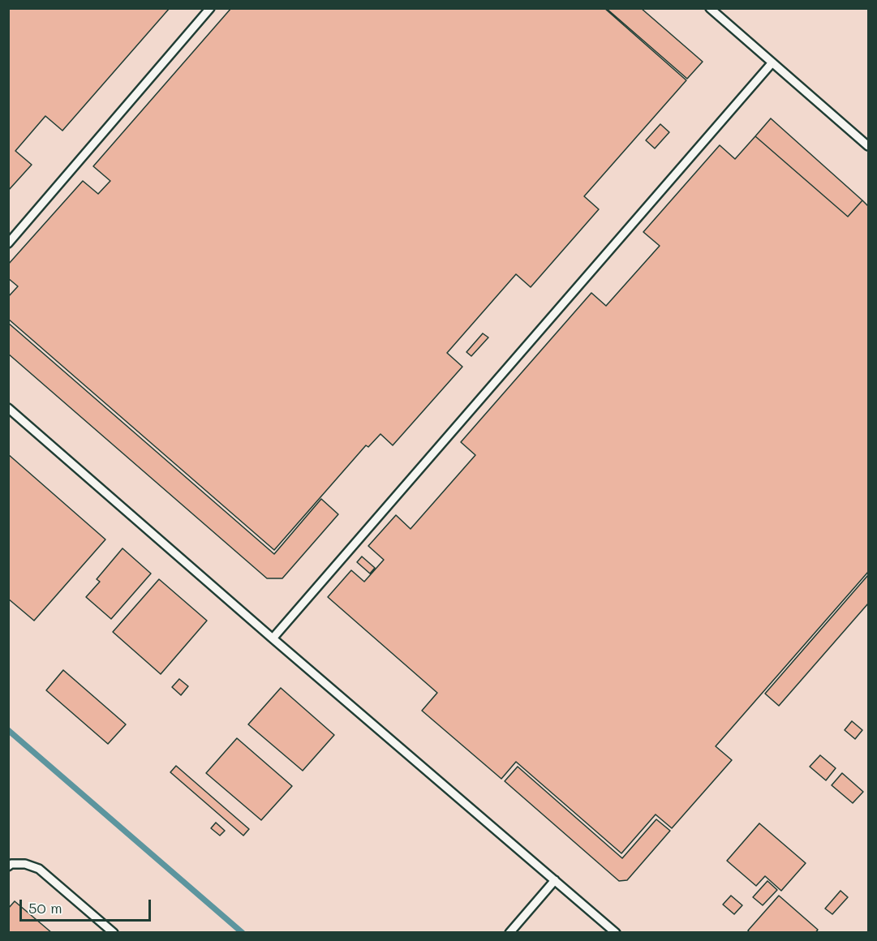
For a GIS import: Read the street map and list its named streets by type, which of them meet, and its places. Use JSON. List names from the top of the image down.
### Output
{
  "scale_bar": "50 m"
}
